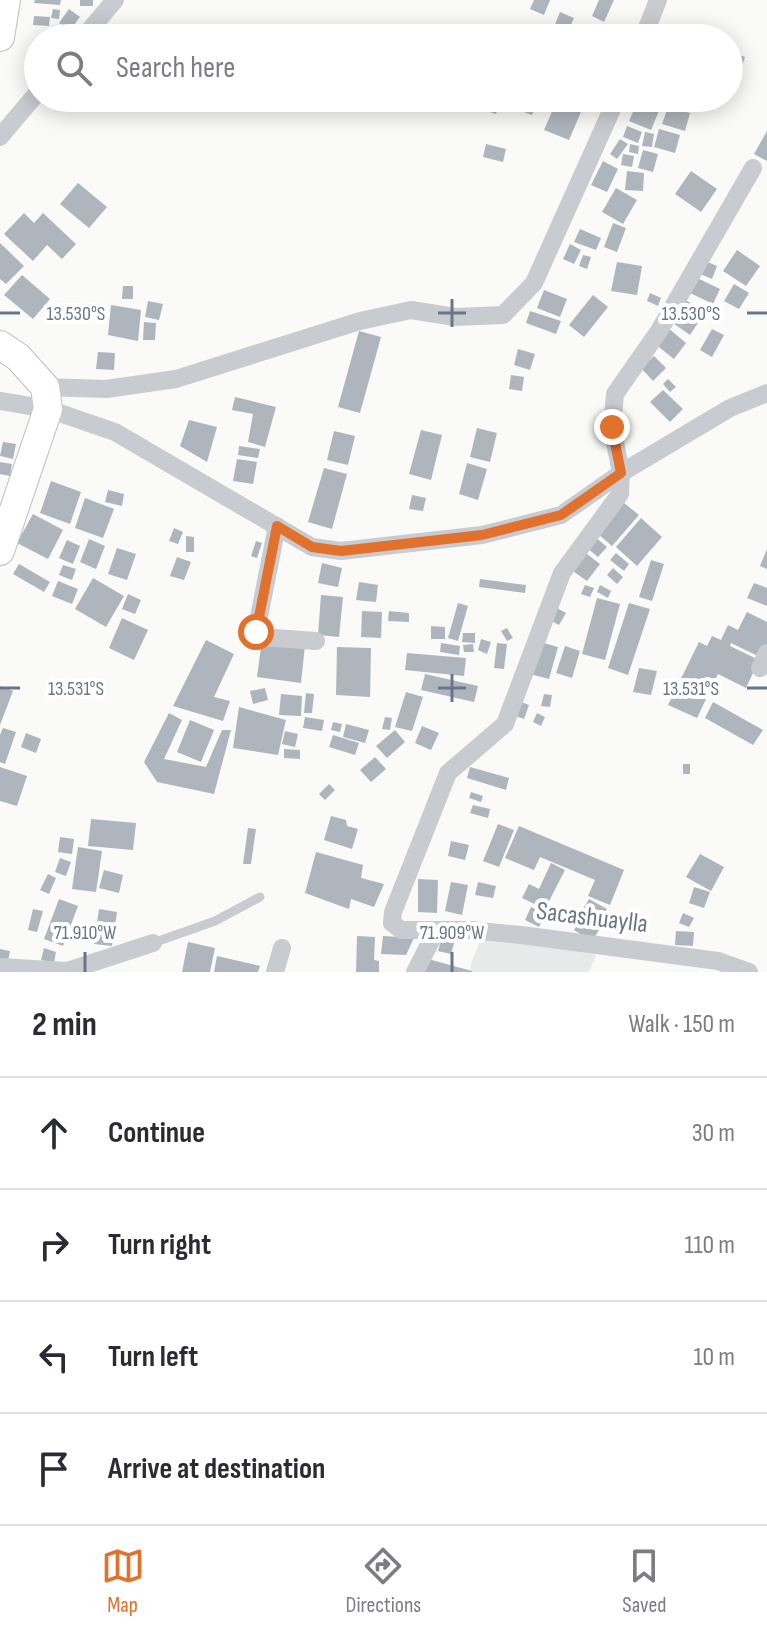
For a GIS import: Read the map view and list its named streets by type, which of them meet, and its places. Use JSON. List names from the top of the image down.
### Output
{
  "streets": {
    "street": ["Sacashuaylla"]
  },
  "page": {
    "search": "Search here",
    "heading": ["2 min", "Walk · 150 m"],
    "list": [
      ["Continue", "30 m"],
      ["Turn right", "110 m"],
      ["Turn left", "10 m"],
      "Arrive at destination"
    ],
    "nav": ["Map", "Directions", "Saved"]
  },
  "coordinates": [
    "13.530°S",
    "13.531°S",
    "71.910°W",
    "71.909°W"
  ]
}
